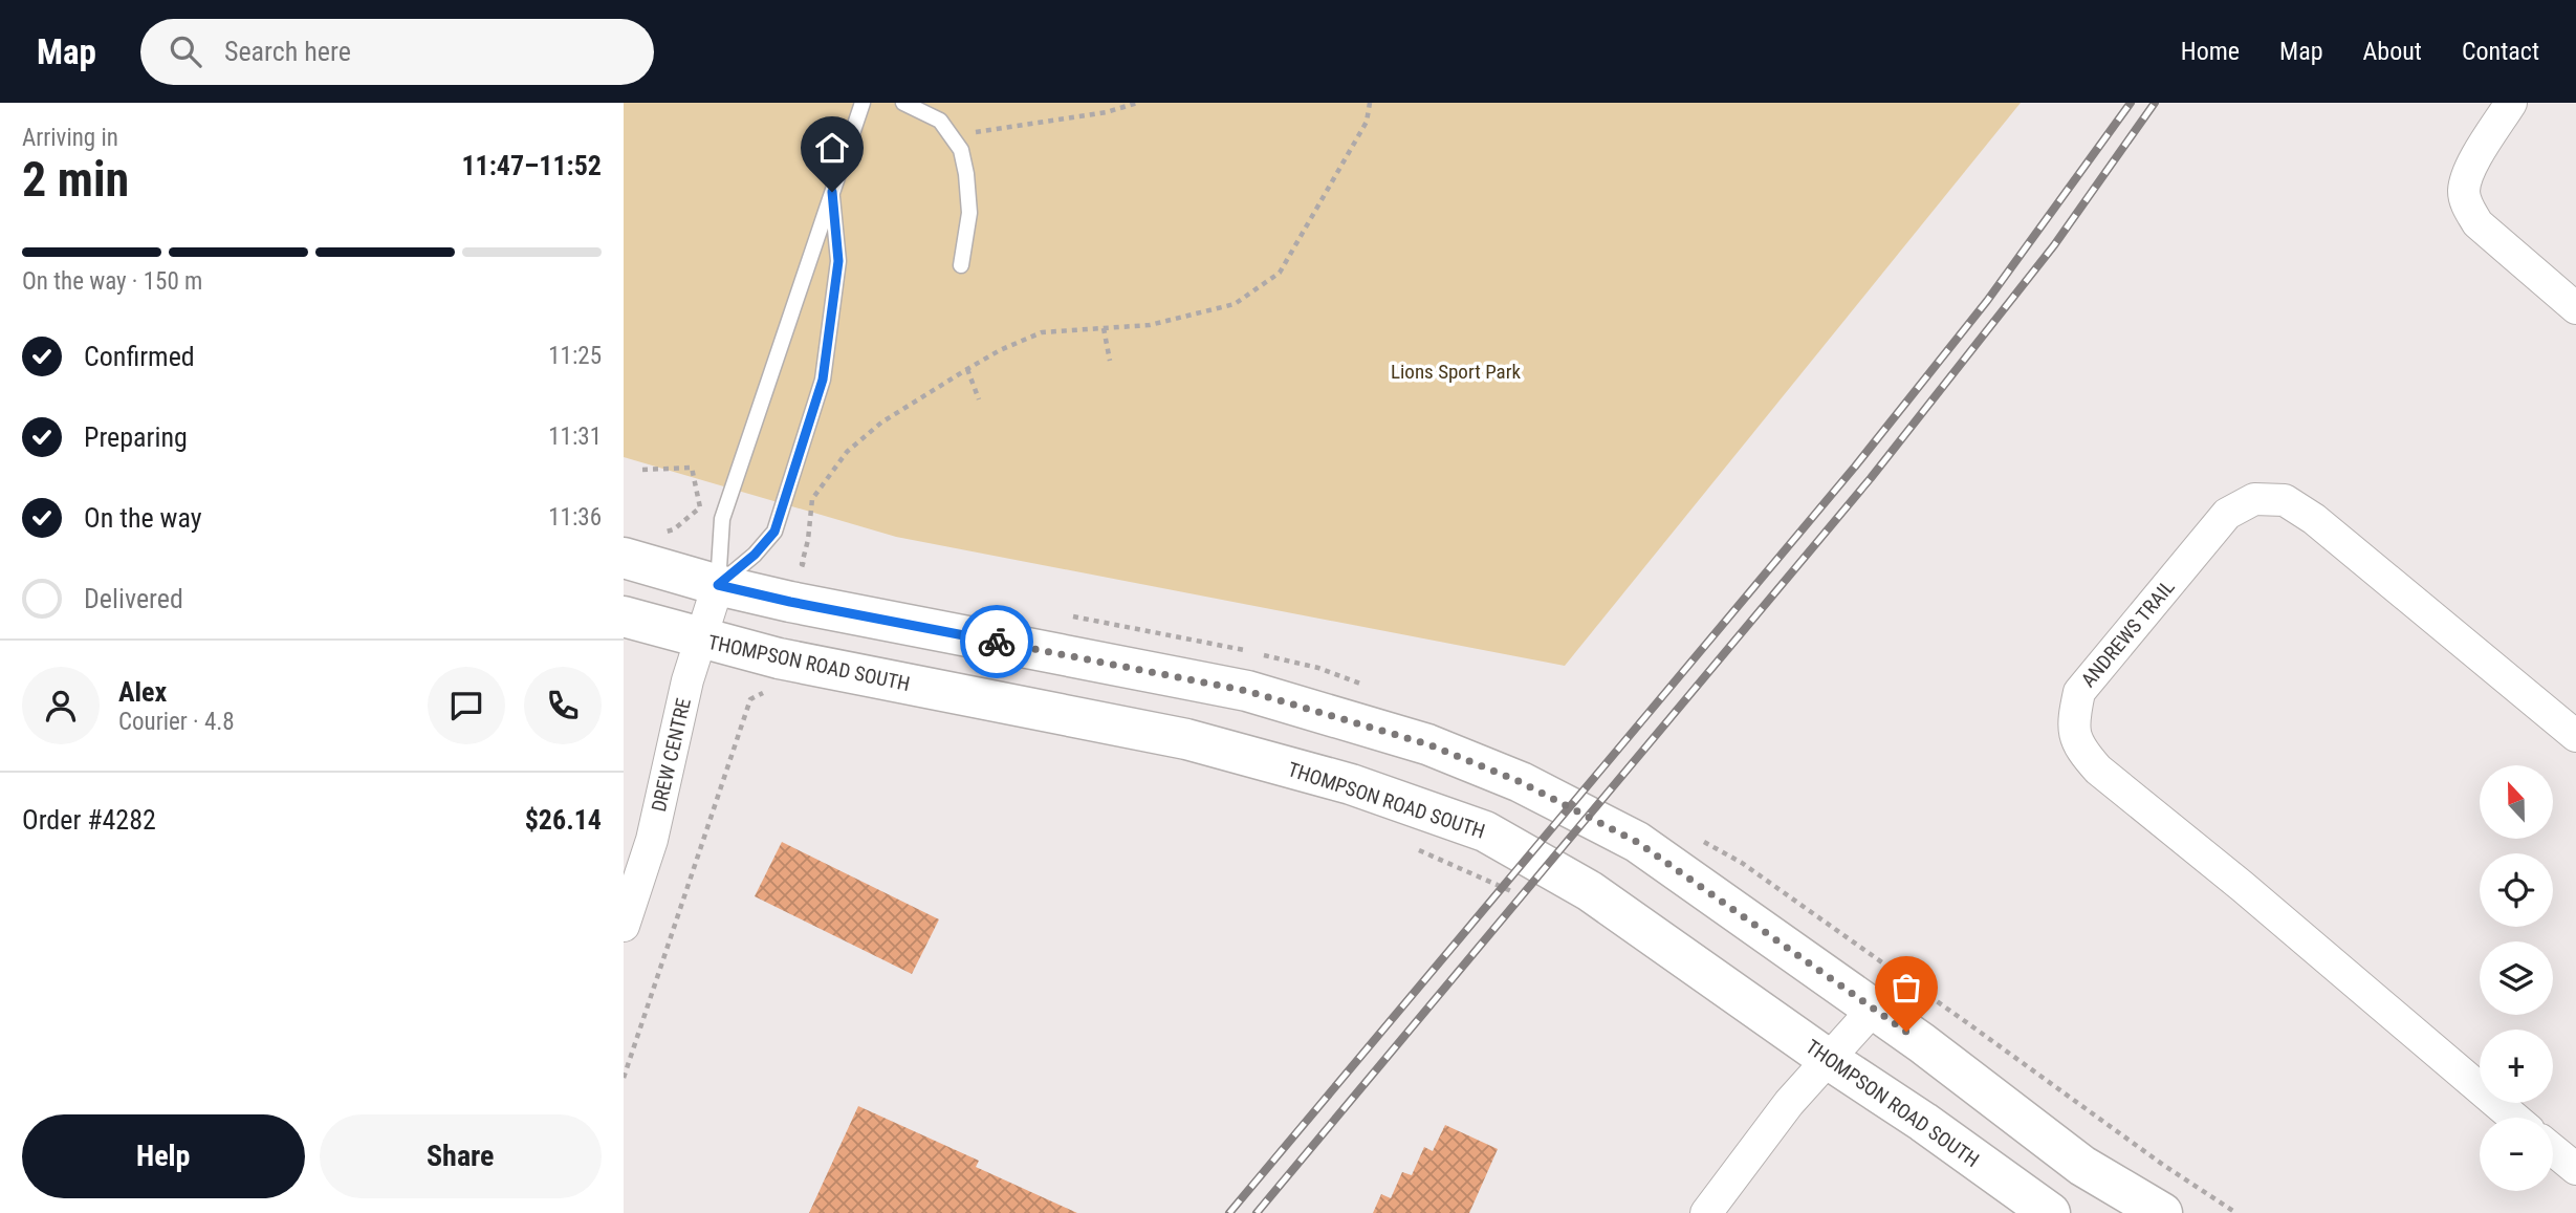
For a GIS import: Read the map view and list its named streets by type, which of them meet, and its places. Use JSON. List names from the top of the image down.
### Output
{
  "streets": {
    "main road": ["THOMPSON ROAD SOUTH"],
    "street": ["ANDREWS TRAIL", "DREW CENTRE"]
  },
  "crossings": [
    ["THOMPSON ROAD SOUTH", "DREW CENTRE"]
  ],
  "parks": ["Lions Sport Park"],
  "north": "top",
  "page": {
    "header": "Map",
    "search": "Search here",
    "nav": [
      "Home",
      "Map",
      "About",
      "Contact"
    ],
    "heading": ["2 min", "Arriving in", "11:47–11:52"],
    "panel": [
      "Alex",
      "Courier · 4.8",
      "Order #4282",
      "$26.14"
    ],
    "bar": "On the way · 150 m",
    "list": [
      ["Confirmed", "11:25"],
      ["Preparing", "11:31"],
      ["On the way", "11:36"],
      "Delivered"
    ],
    "map_buttons": ["+", "−"],
    "buttons": ["Help", "Share"]
  }
}
